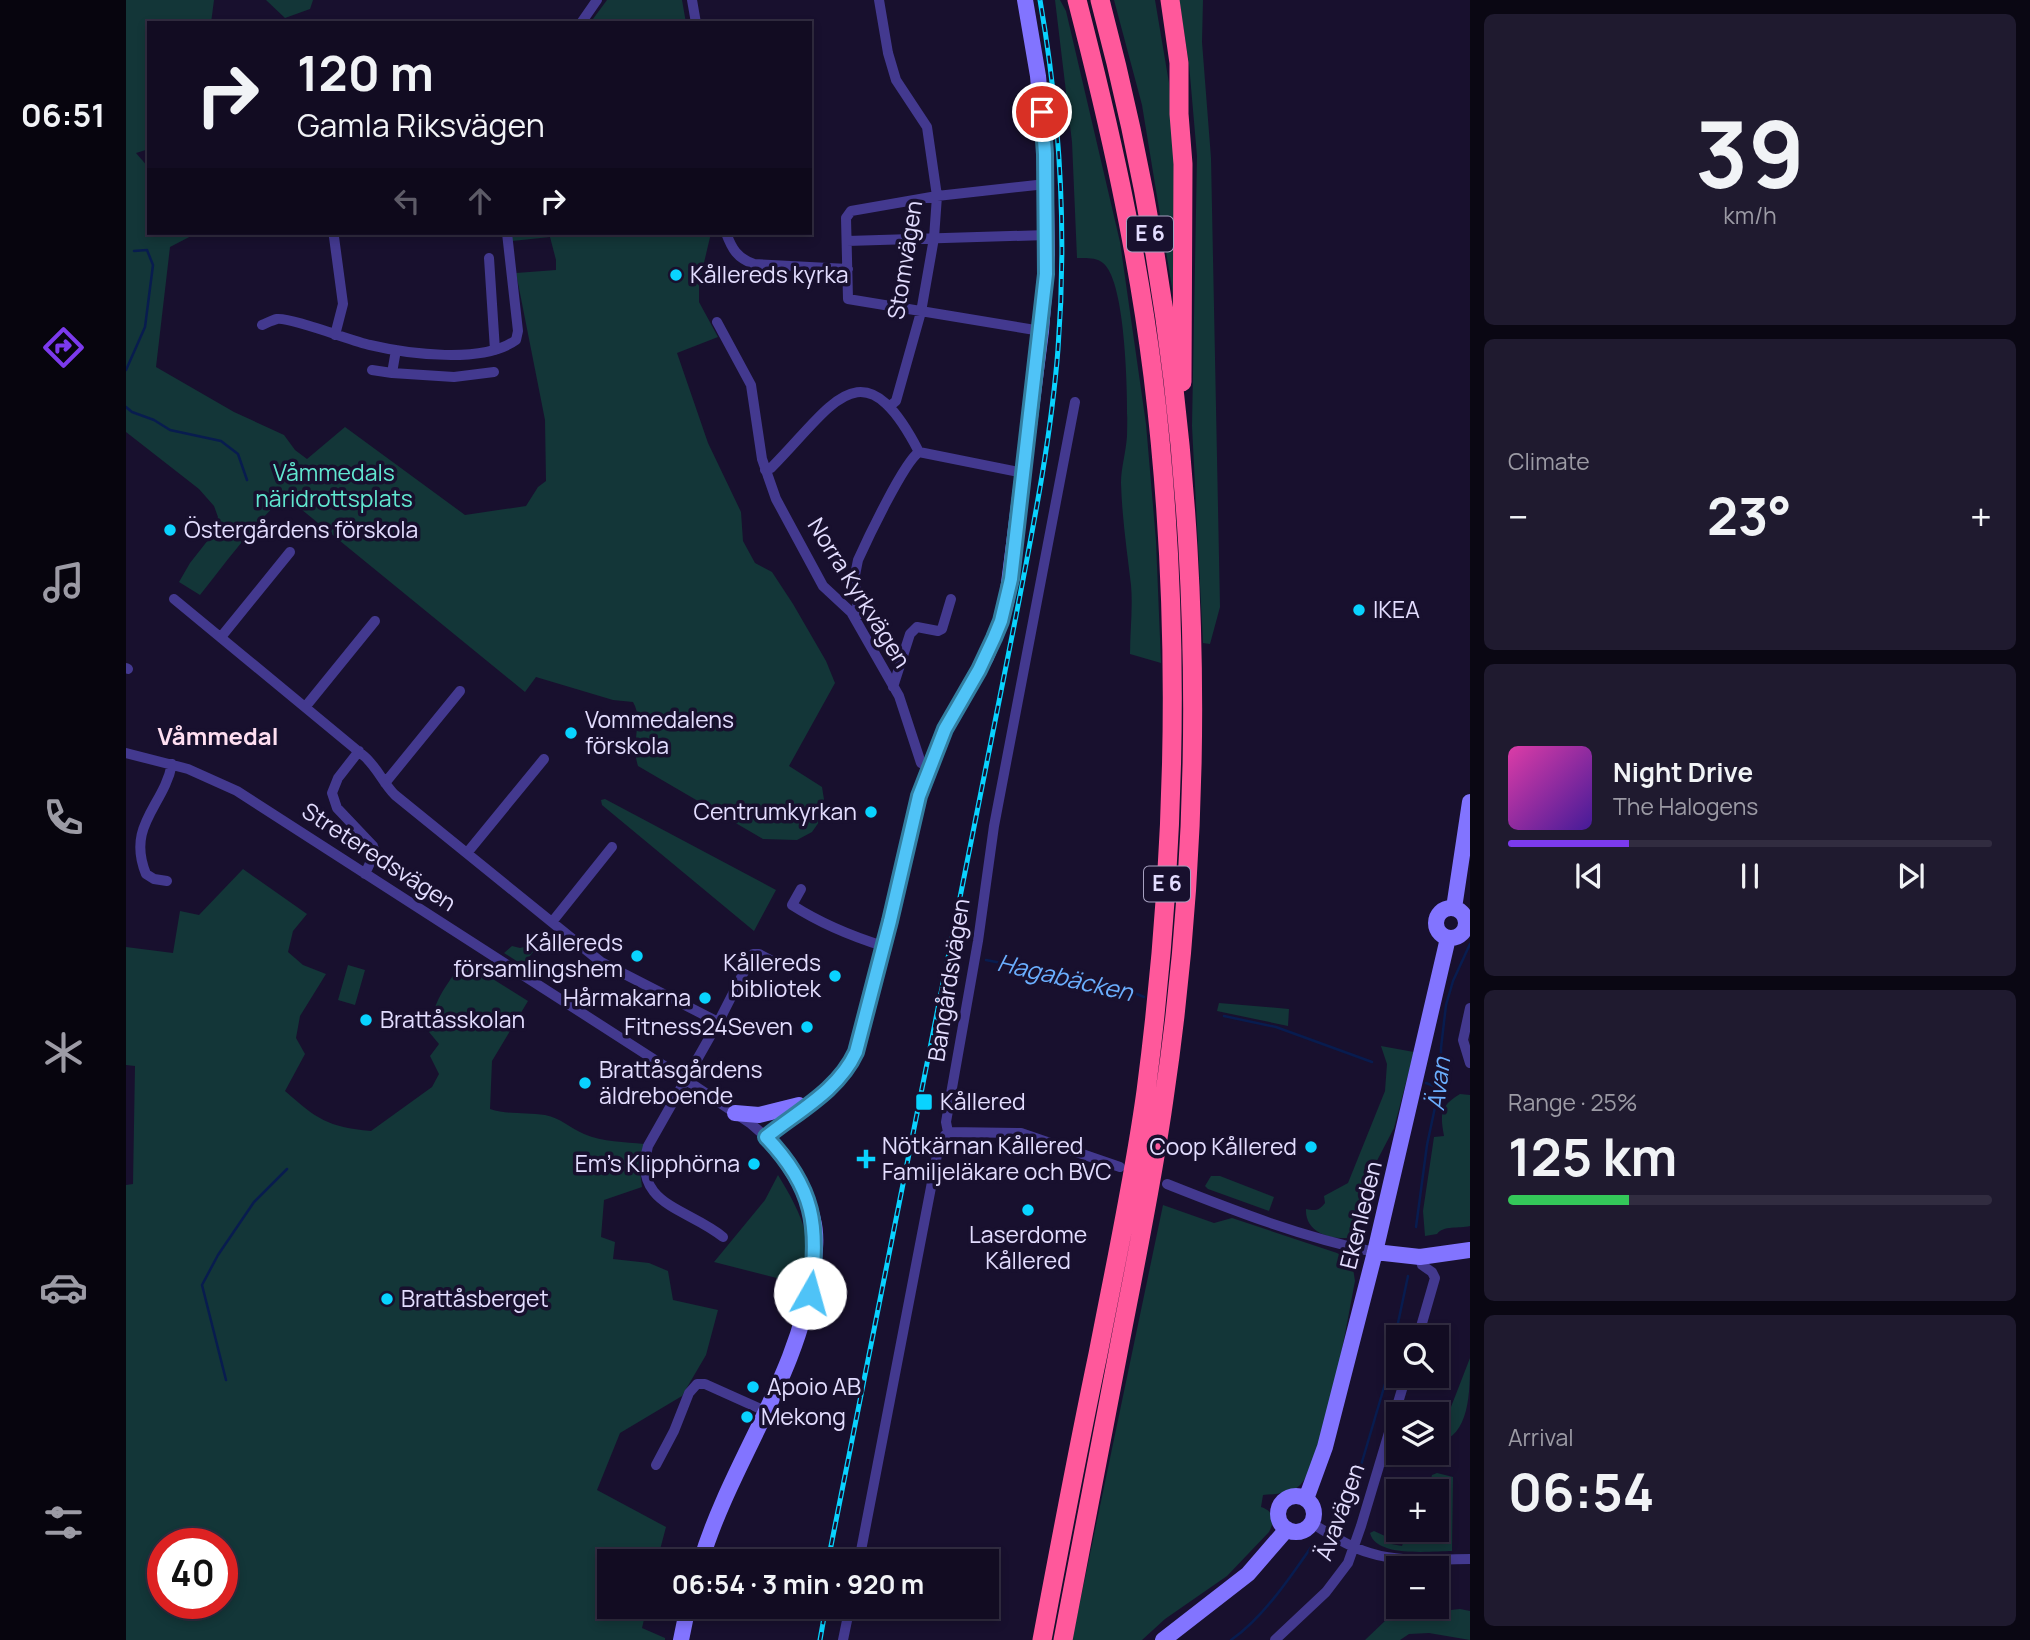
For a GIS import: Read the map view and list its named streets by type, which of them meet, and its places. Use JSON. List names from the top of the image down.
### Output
{
  "streets": {
    "highway": ["E 6"],
    "street": [
      "Stomvägen",
      "Norra Kyrkvägen",
      "Streteredsvägen",
      "Bangårdsvägen",
      "Ekenleden",
      "Ävavägen"
    ]
  },
  "districts": ["Våmmedal"],
  "water": ["Hagabäcken", "Ävan"],
  "parks": ["Våmmedals näridrottsplats"],
  "places": {
    "other": [
      "Kållereds kyrka",
      "Östergårdens förskola",
      "IKEA",
      "Vommedalens förskola",
      "Centrumkyrkan",
      "Kållereds församlingshem",
      "Kållereds bibliotek",
      "Hårmakarna",
      "Brattåsskolan",
      "Fitness24Seven",
      "Brattåsgårdens äldreboende",
      "Coop Kållered",
      "Em's Klipphörna",
      "Laserdome Kållered",
      "Brattåsberget",
      "Apoio AB",
      "Mekong"
    ],
    "transit": ["Kållered"],
    "health": ["Nötkärnan Kållered Familjeläkare och BVC"]
  },
  "page": {
    "tabs": "06:51",
    "tile": [
      ["39", "km/h"],
      "Climate",
      ["Range · 25%", "125 km"],
      ["Arrival", "06:54"]
    ],
    "turn": ["120 m", "Gamla Riksvägen"],
    "heat": ["−", "23°", "+"],
    "song": ["Night Drive", "The Halogens"],
    "map_buttons": ["+", "−"],
    "limit": "40",
    "trip": "06:54 · 3 min · 920 m"
  }
}
